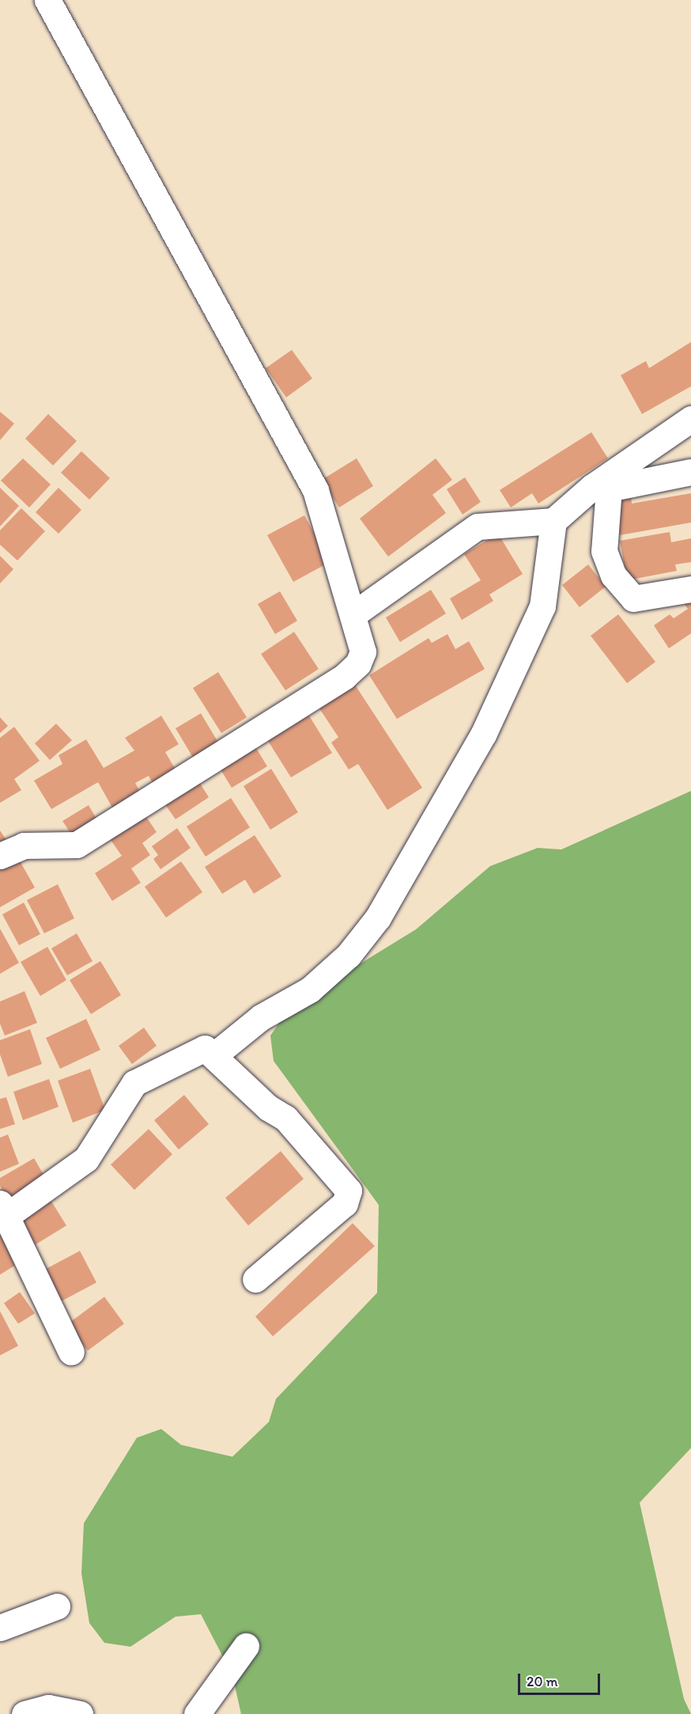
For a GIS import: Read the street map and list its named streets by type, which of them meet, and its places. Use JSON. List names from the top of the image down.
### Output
{
  "scale_bar": "20 m"
}
